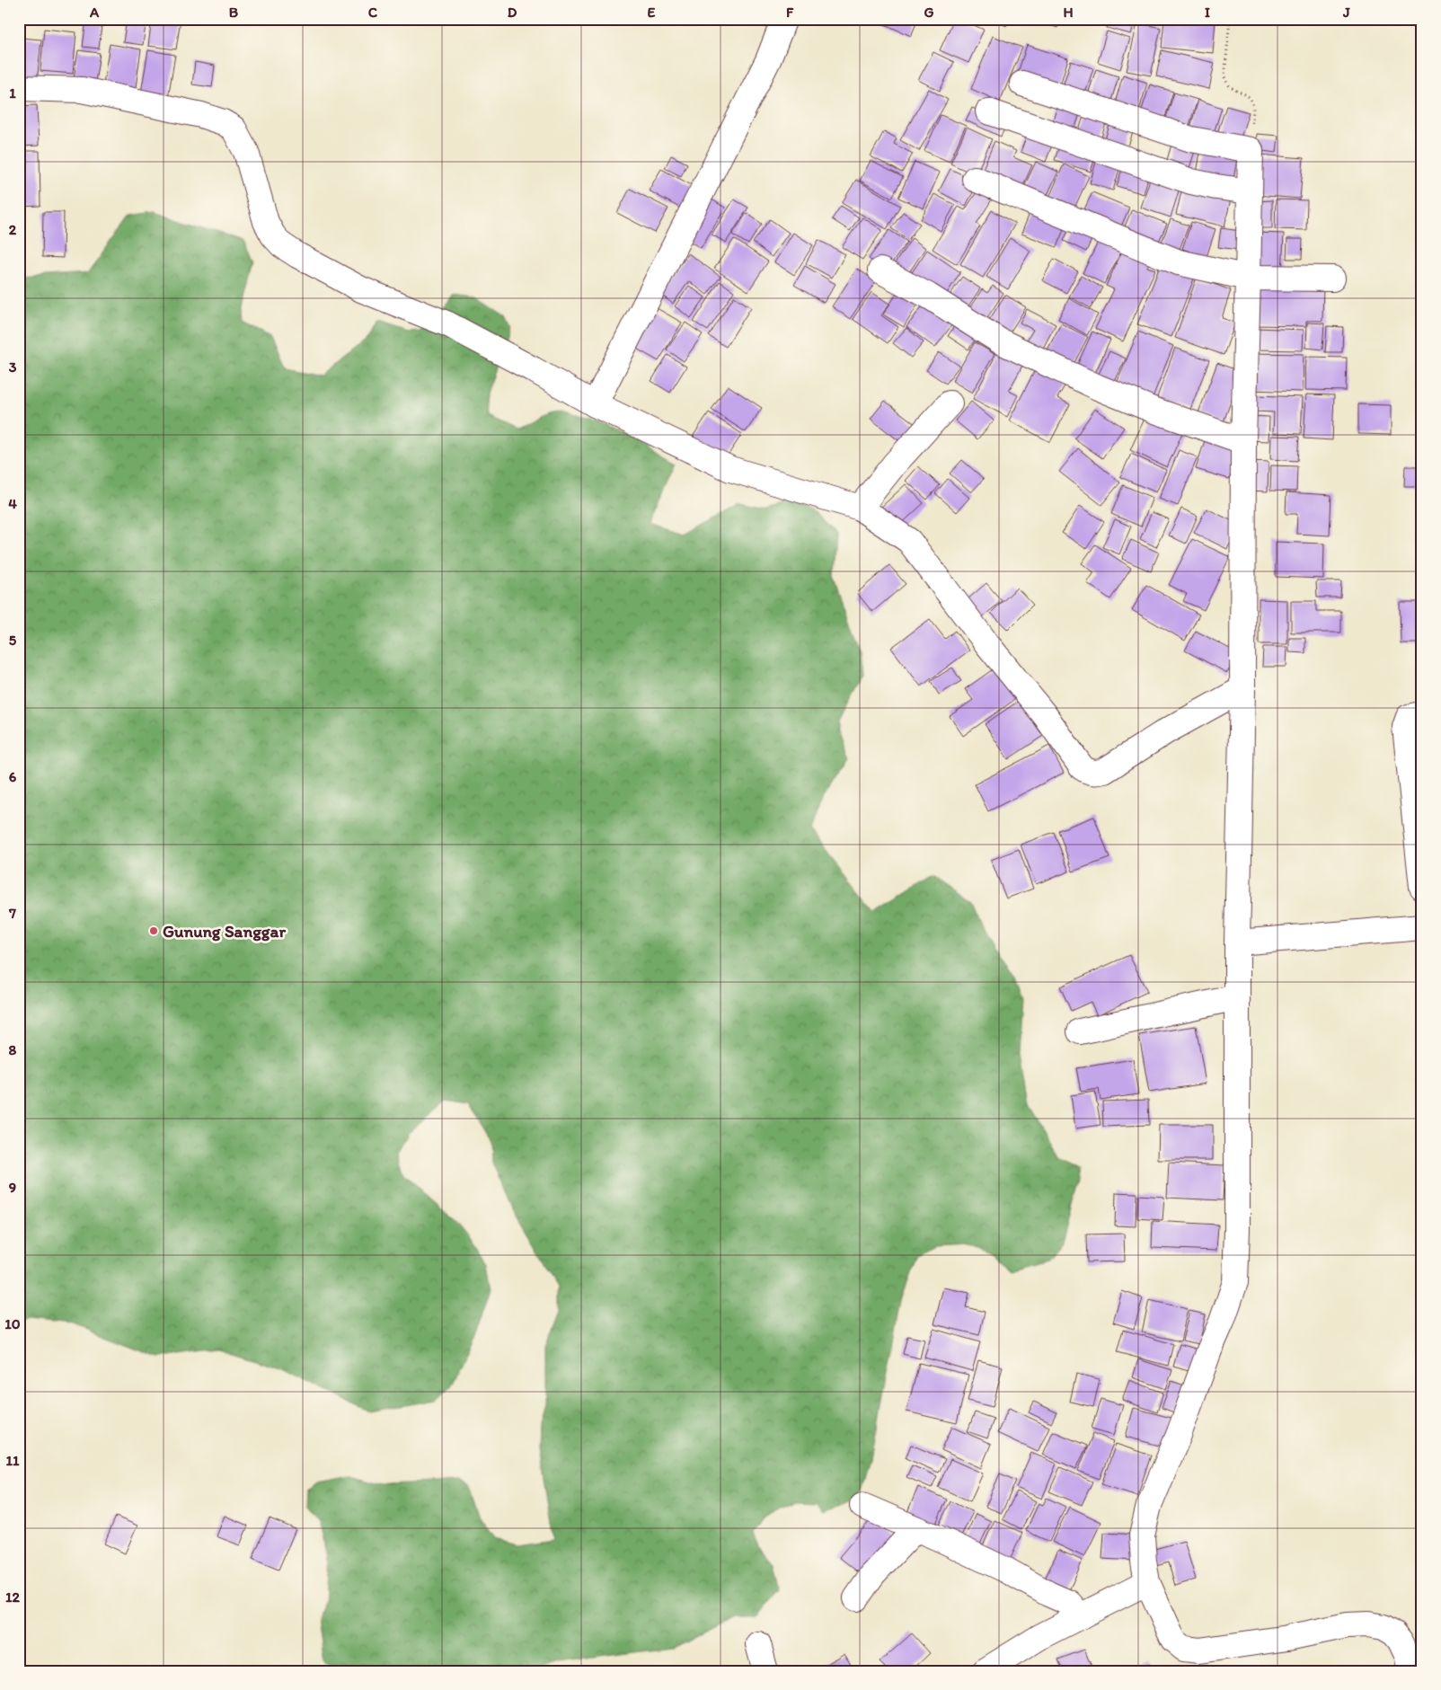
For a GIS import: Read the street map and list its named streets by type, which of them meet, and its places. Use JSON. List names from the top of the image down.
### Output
{
  "places": ["Gunung Sanggar"],
  "grid": {
    "columns": [
      "A",
      "B",
      "C",
      "D",
      "E",
      "F",
      "G",
      "H",
      "I",
      "J"
    ],
    "rows": [
      "1",
      "2",
      "3",
      "4",
      "5",
      "6",
      "7",
      "8",
      "9",
      "10",
      "11",
      "12"
    ]
  }
}
